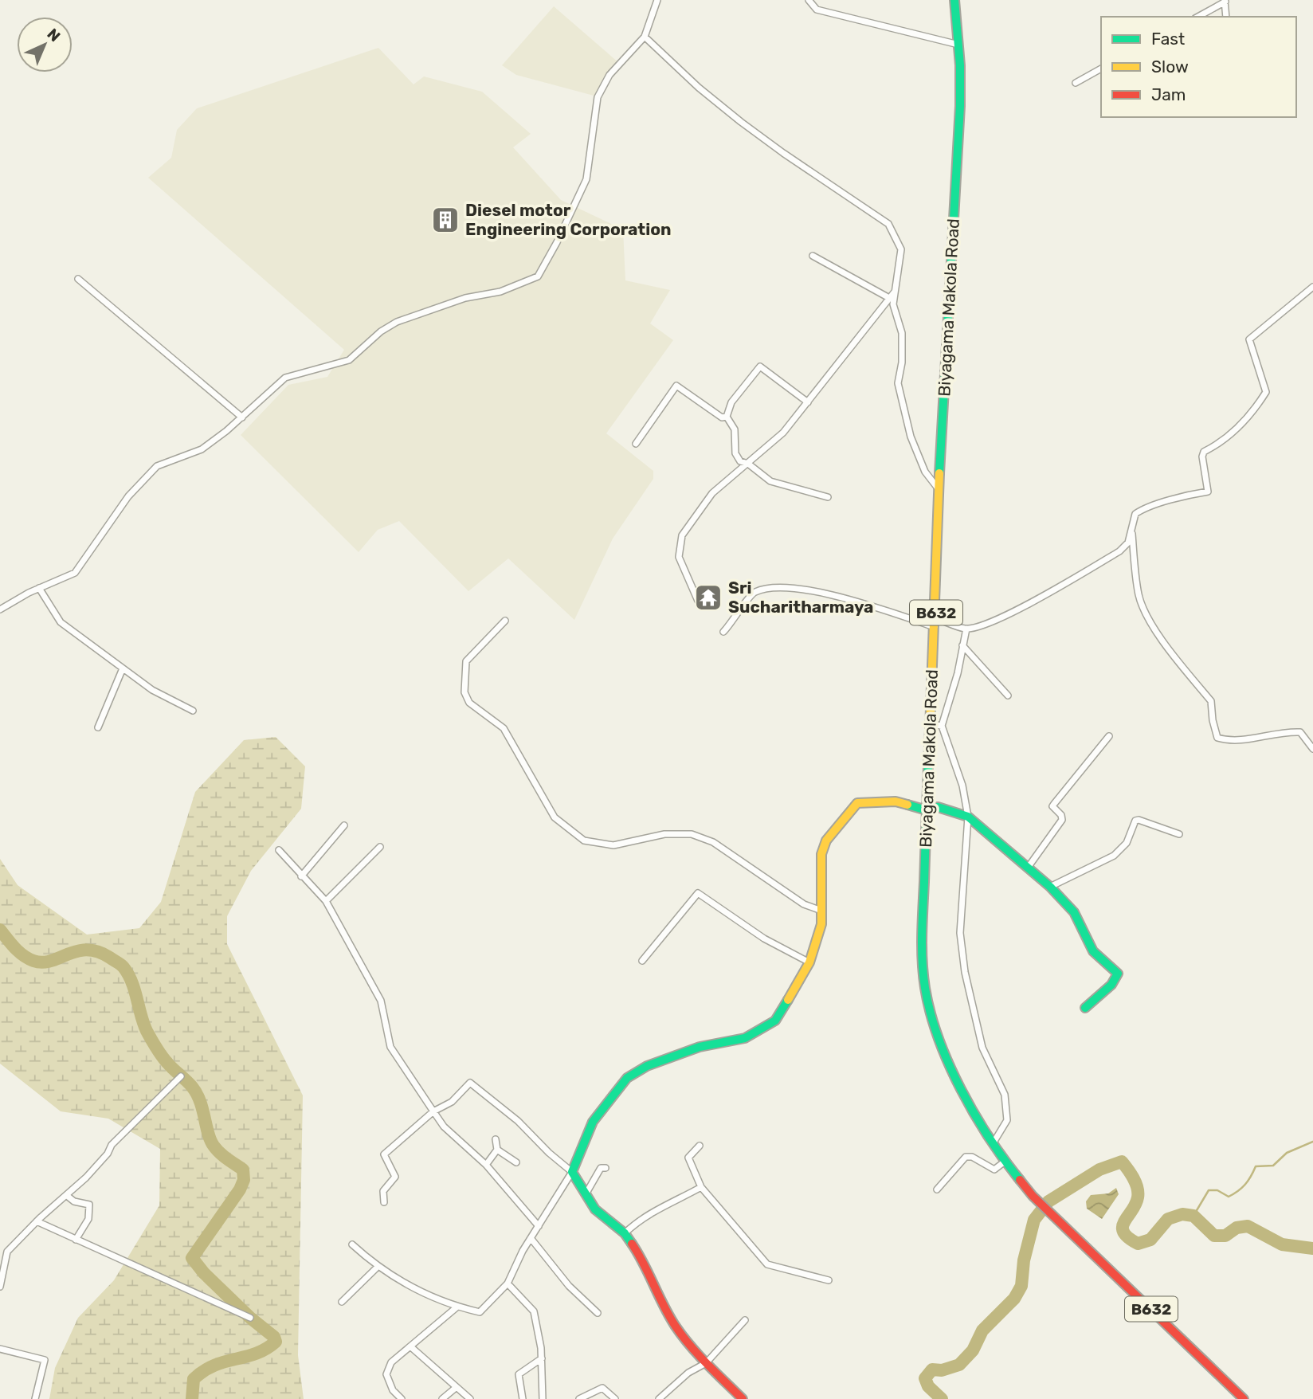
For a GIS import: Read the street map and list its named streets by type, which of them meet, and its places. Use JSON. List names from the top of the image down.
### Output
{
  "streets": {
    "main road": ["Biyagama Makola Road", "B632"]
  },
  "places": {
    "building": ["Diesel motor Engineering Corporation"],
    "temple": ["Sri Sucharitharmaya"]
  },
  "legend": ["Fast", "Slow", "Jam"],
  "north": "top right"
}
